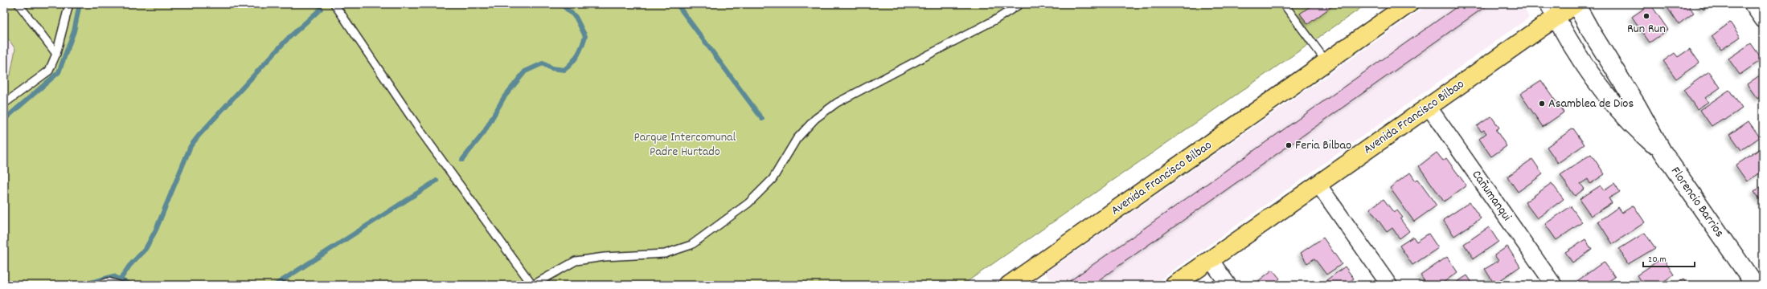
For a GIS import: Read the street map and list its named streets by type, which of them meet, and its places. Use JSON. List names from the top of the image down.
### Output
{
  "streets": {
    "main road": ["Avenida Francisco Bilbao", "Florencio Barrios"],
    "street": ["Cañumanqui"]
  },
  "crossings": [
    ["Avenida Francisco Bilbao", "Cañumanqui"],
    ["Avenida Francisco Bilbao", "Florencio Barrios"]
  ],
  "parks": ["Parque Intercomunal Padre Hurtado"],
  "places": ["Run Run", "Asamblea de Dios", "Feria Bilbao"],
  "scale_bar": "20 m"
}
